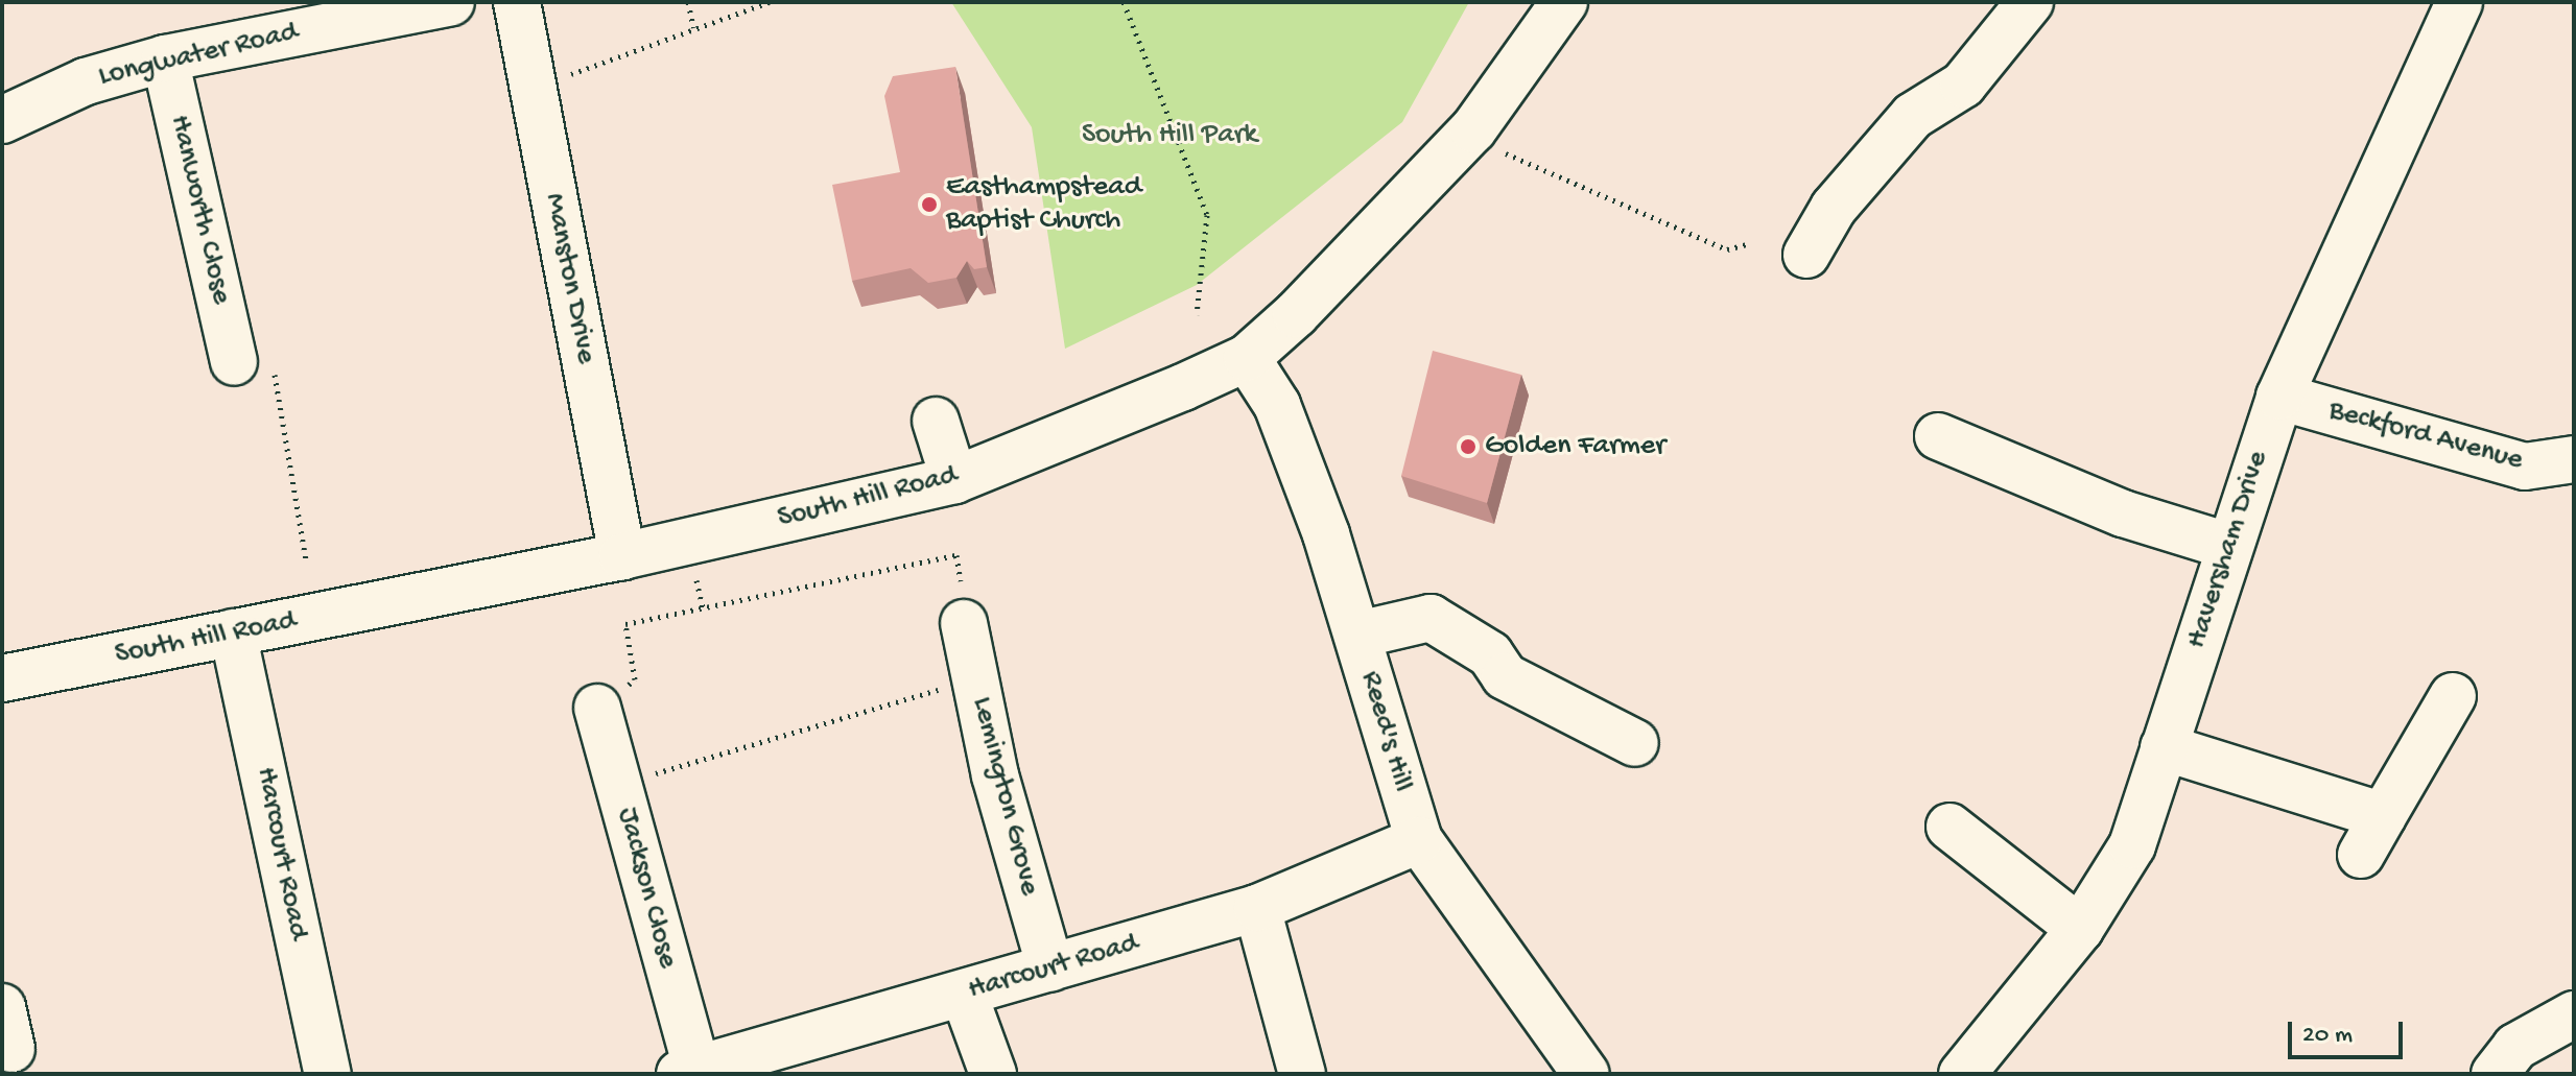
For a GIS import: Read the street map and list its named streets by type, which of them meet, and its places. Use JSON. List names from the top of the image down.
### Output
{
  "streets": {
    "street": [
      "Longwater Road",
      "Hanworth Close",
      "Manston Drive",
      "Beckford Avenue",
      "South Hill Road",
      "Haversham Drive",
      "Reed's Hill",
      "Lemington Grove",
      "Harcourt Road",
      "Jackson Close"
    ]
  },
  "crossings": [
    ["Longwater Road", "Hanworth Close"],
    ["Manston Drive", "South Hill Road"],
    ["Beckford Avenue", "Haversham Drive"],
    ["South Hill Road", "Reed's Hill"],
    ["South Hill Road", "Harcourt Road"],
    ["Reed's Hill", "Harcourt Road"],
    ["Lemington Grove", "Harcourt Road"],
    ["Harcourt Road", "Jackson Close"]
  ],
  "parks": ["South Hill Park"],
  "places": ["Easthampstead Baptist Church", "Golden Farmer"],
  "scale_bar": "20 m"
}
